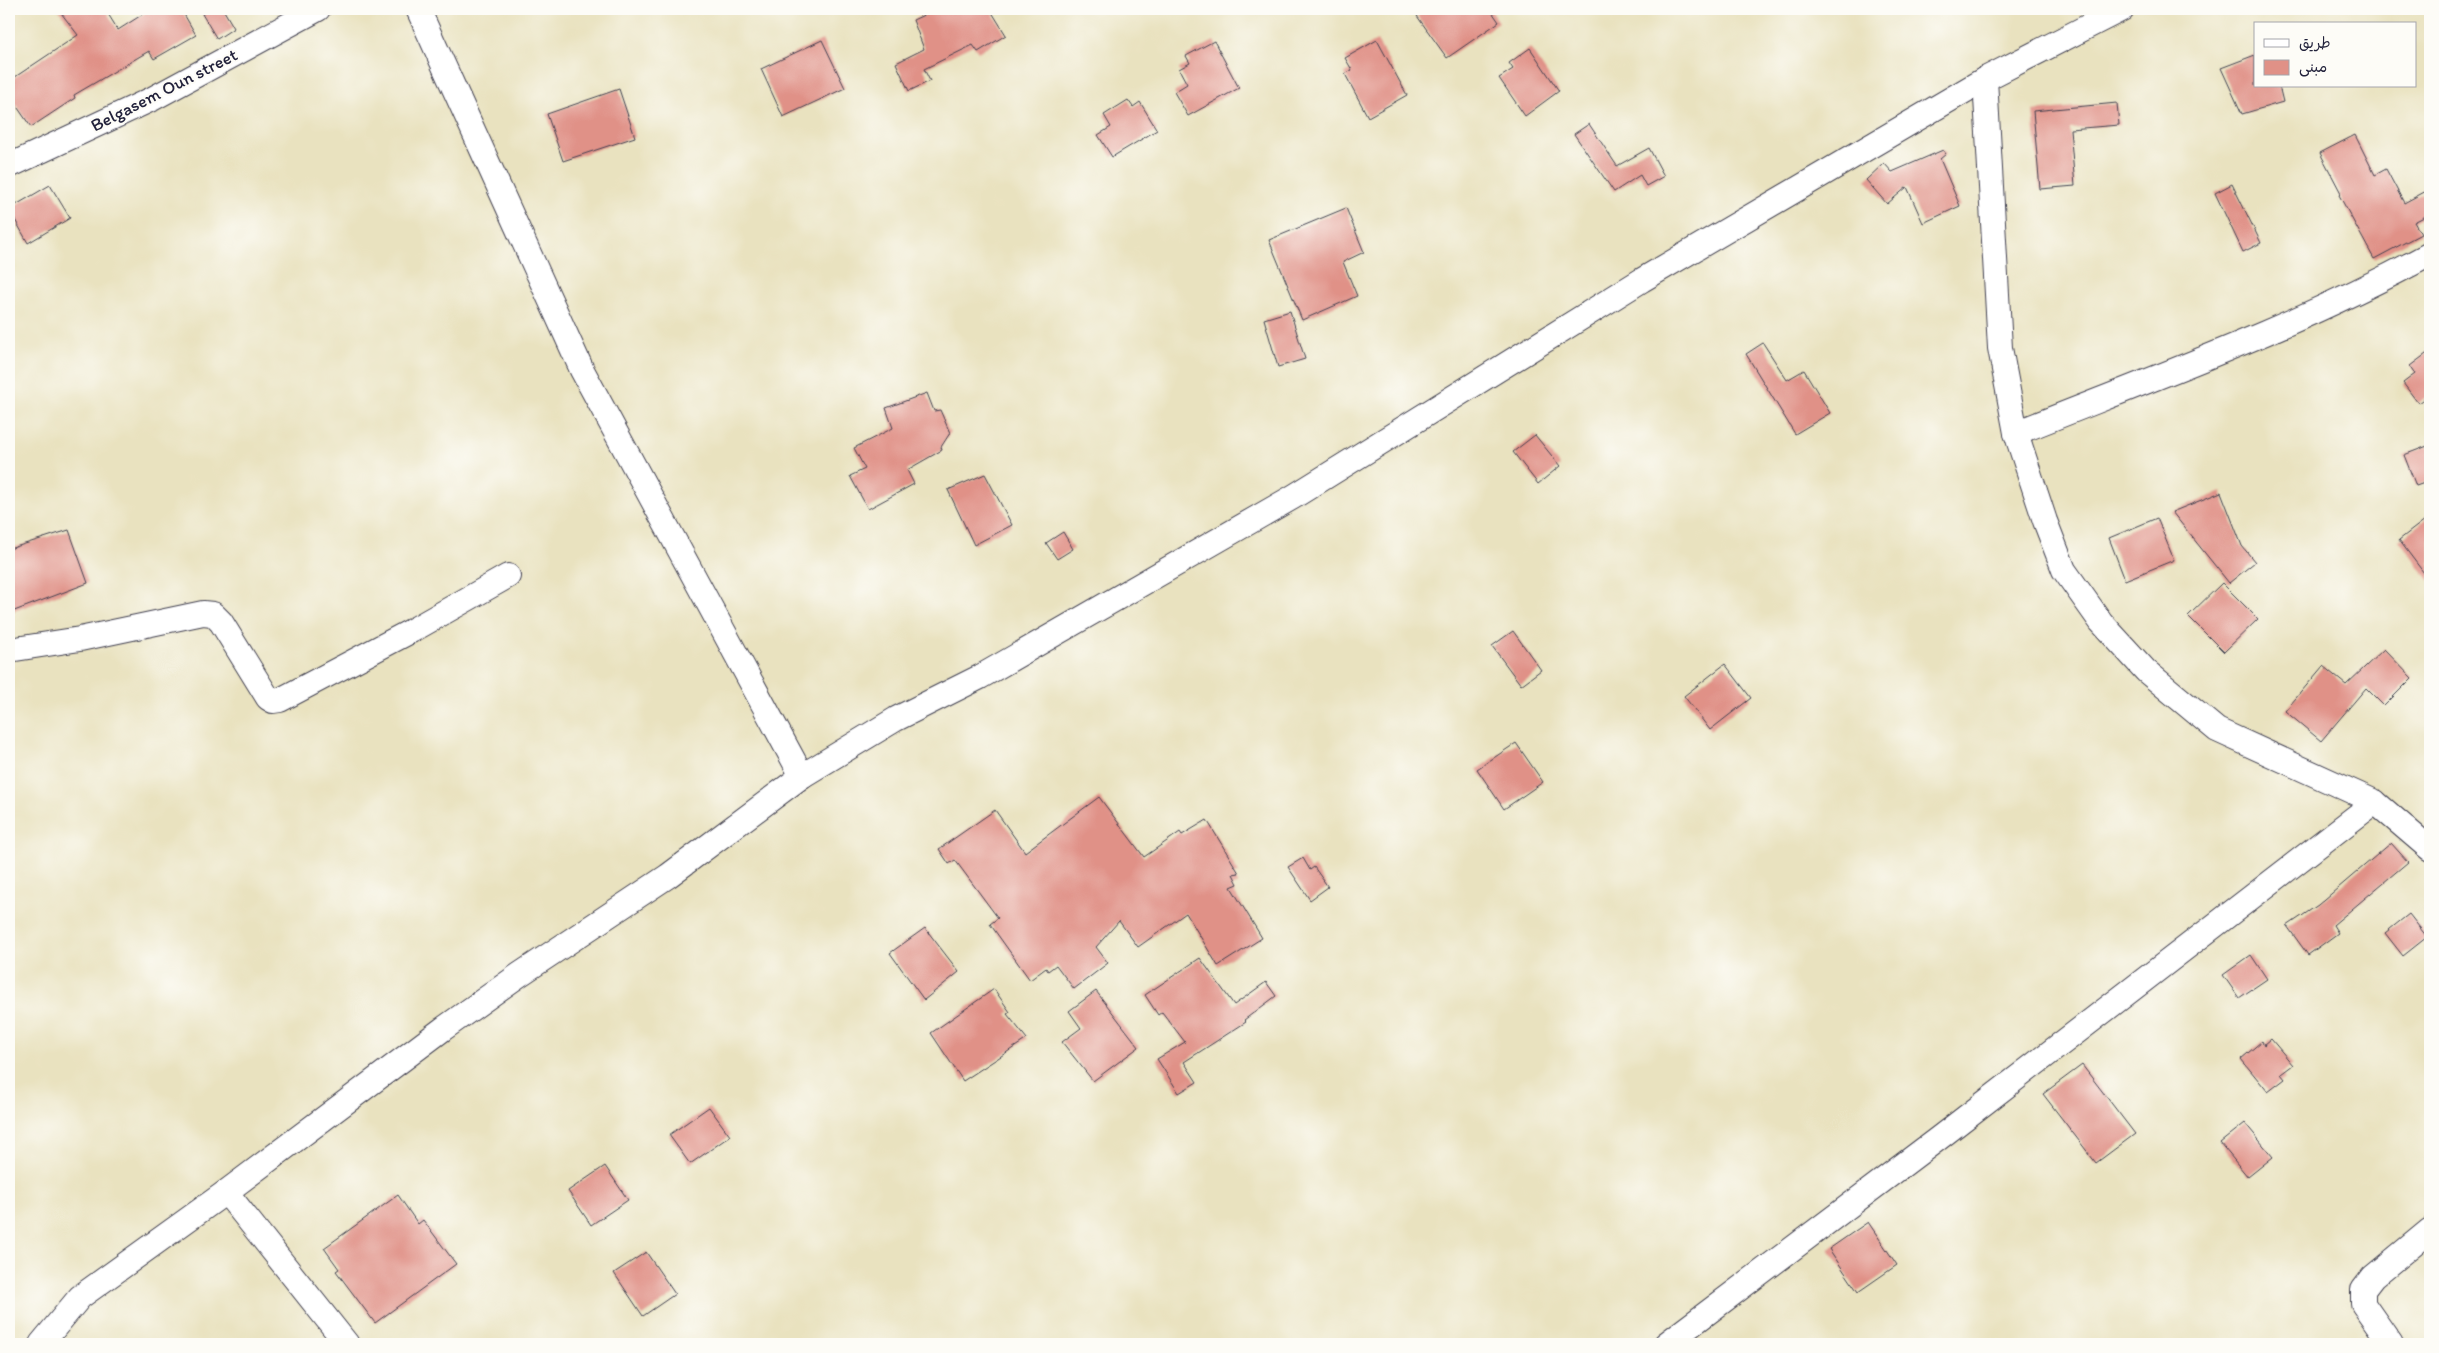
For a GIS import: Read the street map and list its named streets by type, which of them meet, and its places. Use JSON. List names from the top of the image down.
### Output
{
  "streets": {
    "street": ["Belgasem Oun street"]
  },
  "legend": ["طريق", "مبنى"]
}
